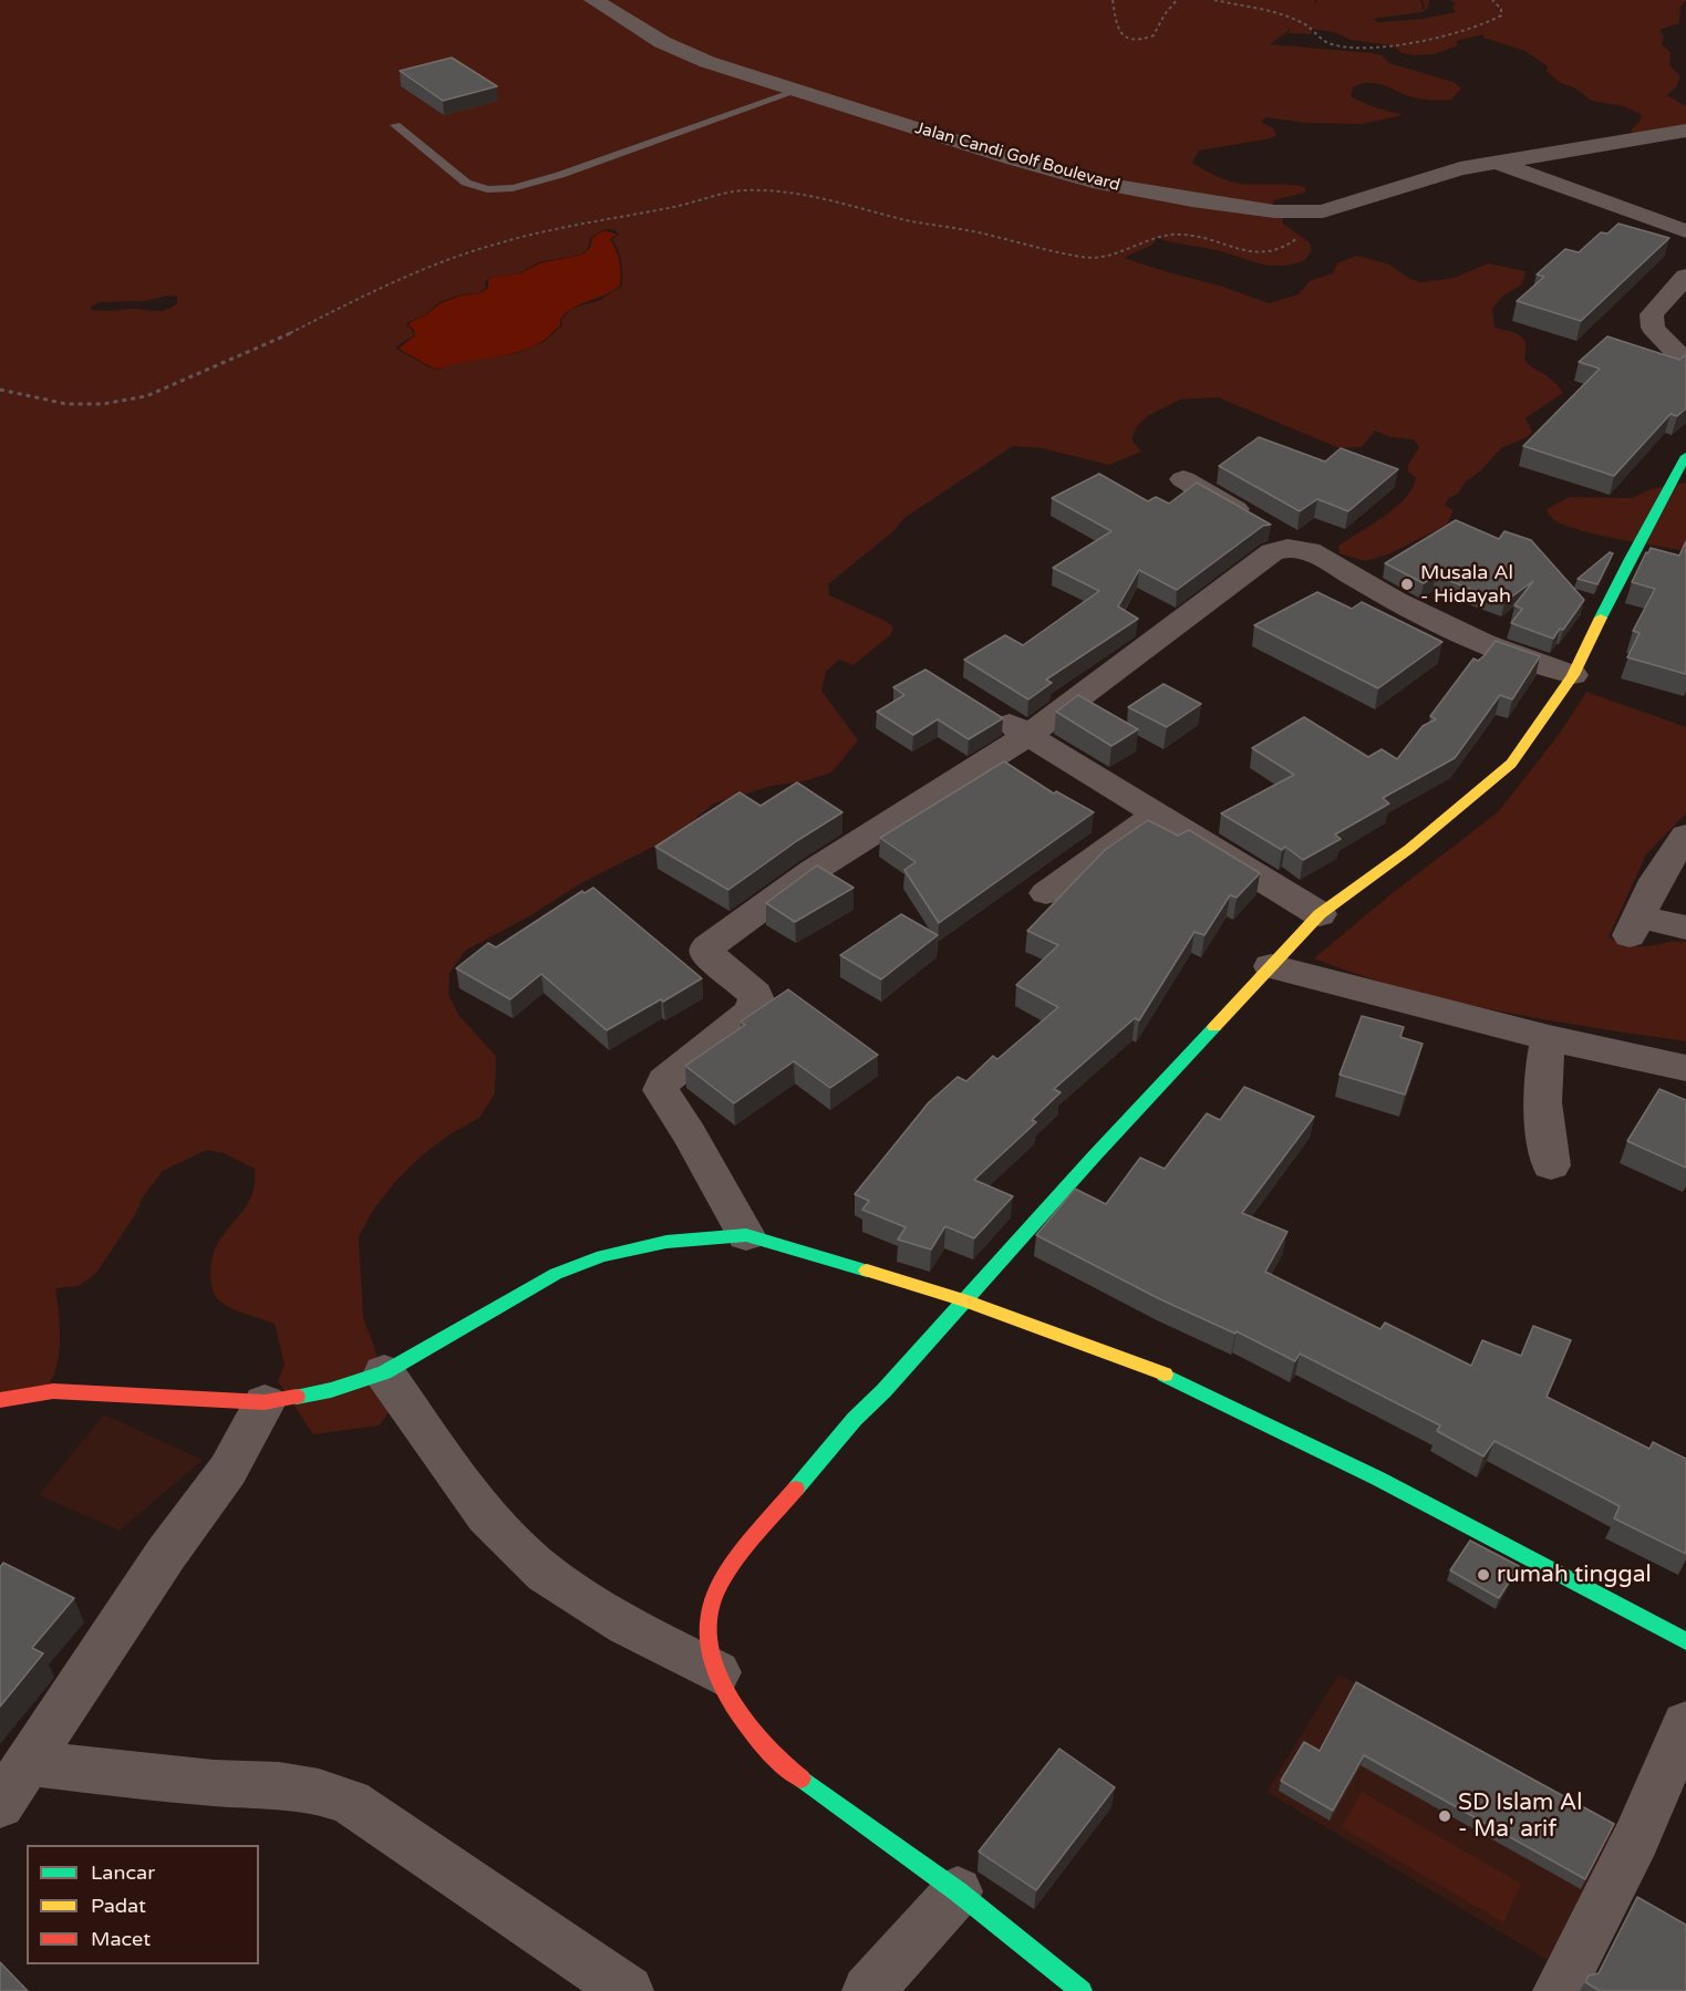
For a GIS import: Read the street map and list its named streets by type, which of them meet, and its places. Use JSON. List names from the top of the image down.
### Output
{
  "streets": {
    "street": ["Jalan Candi Golf Boulevard"]
  },
  "places": ["Musala Al - Hidayah", "rumah tinggal", "SD Islam Al - Ma' arif"],
  "legend": ["Lancar", "Padat", "Macet"]
}
